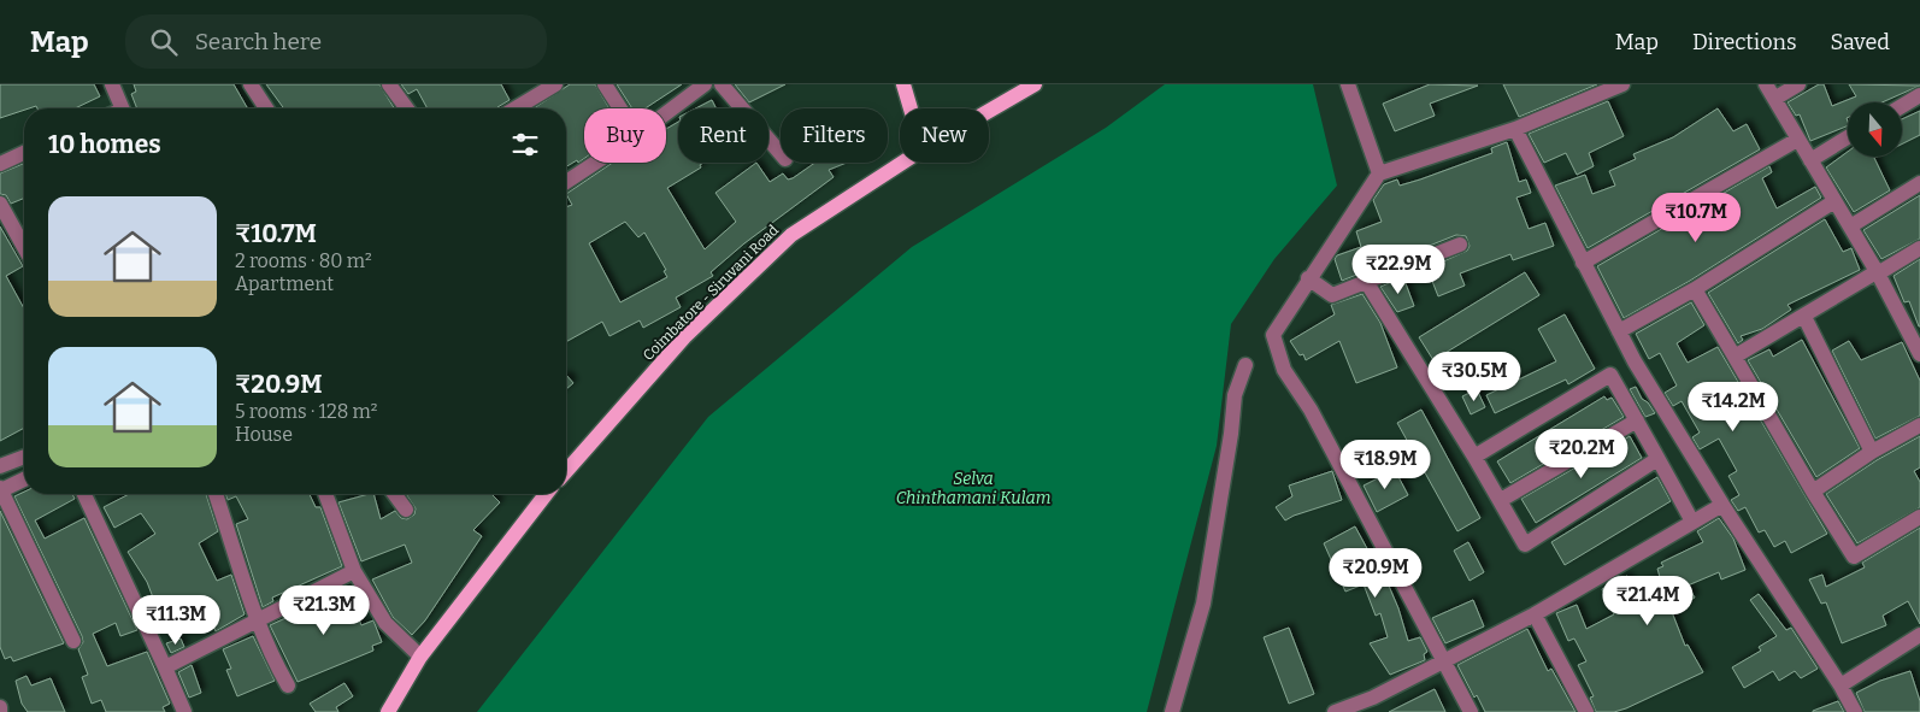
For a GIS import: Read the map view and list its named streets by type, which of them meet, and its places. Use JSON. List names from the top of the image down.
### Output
{
  "streets": {
    "main road": ["Coimbatore - Siruvani Road"]
  },
  "water": ["Selva Chinthamani Kulam"],
  "north": "bottom",
  "page": {
    "header": "Map",
    "search": "Search here",
    "nav": ["Map", "Directions", "Saved"],
    "chip": [
      "Buy",
      "Rent",
      "Filters",
      "New"
    ],
    "heading": "10 homes",
    "list": [
      {
        "name": "₹10.7M",
        "note": "2 rooms · 80 m² · Apartment"
      },
      {
        "name": "₹20.9M",
        "note": "5 rooms · 128 m² · House"
      }
    ],
    "price": [
      "₹10.7M",
      "₹22.9M",
      "₹30.5M",
      "₹14.2M",
      "₹20.2M",
      "₹18.9M",
      "₹20.9M",
      "₹21.4M",
      "₹21.3M",
      "₹11.3M"
    ]
  }
}
